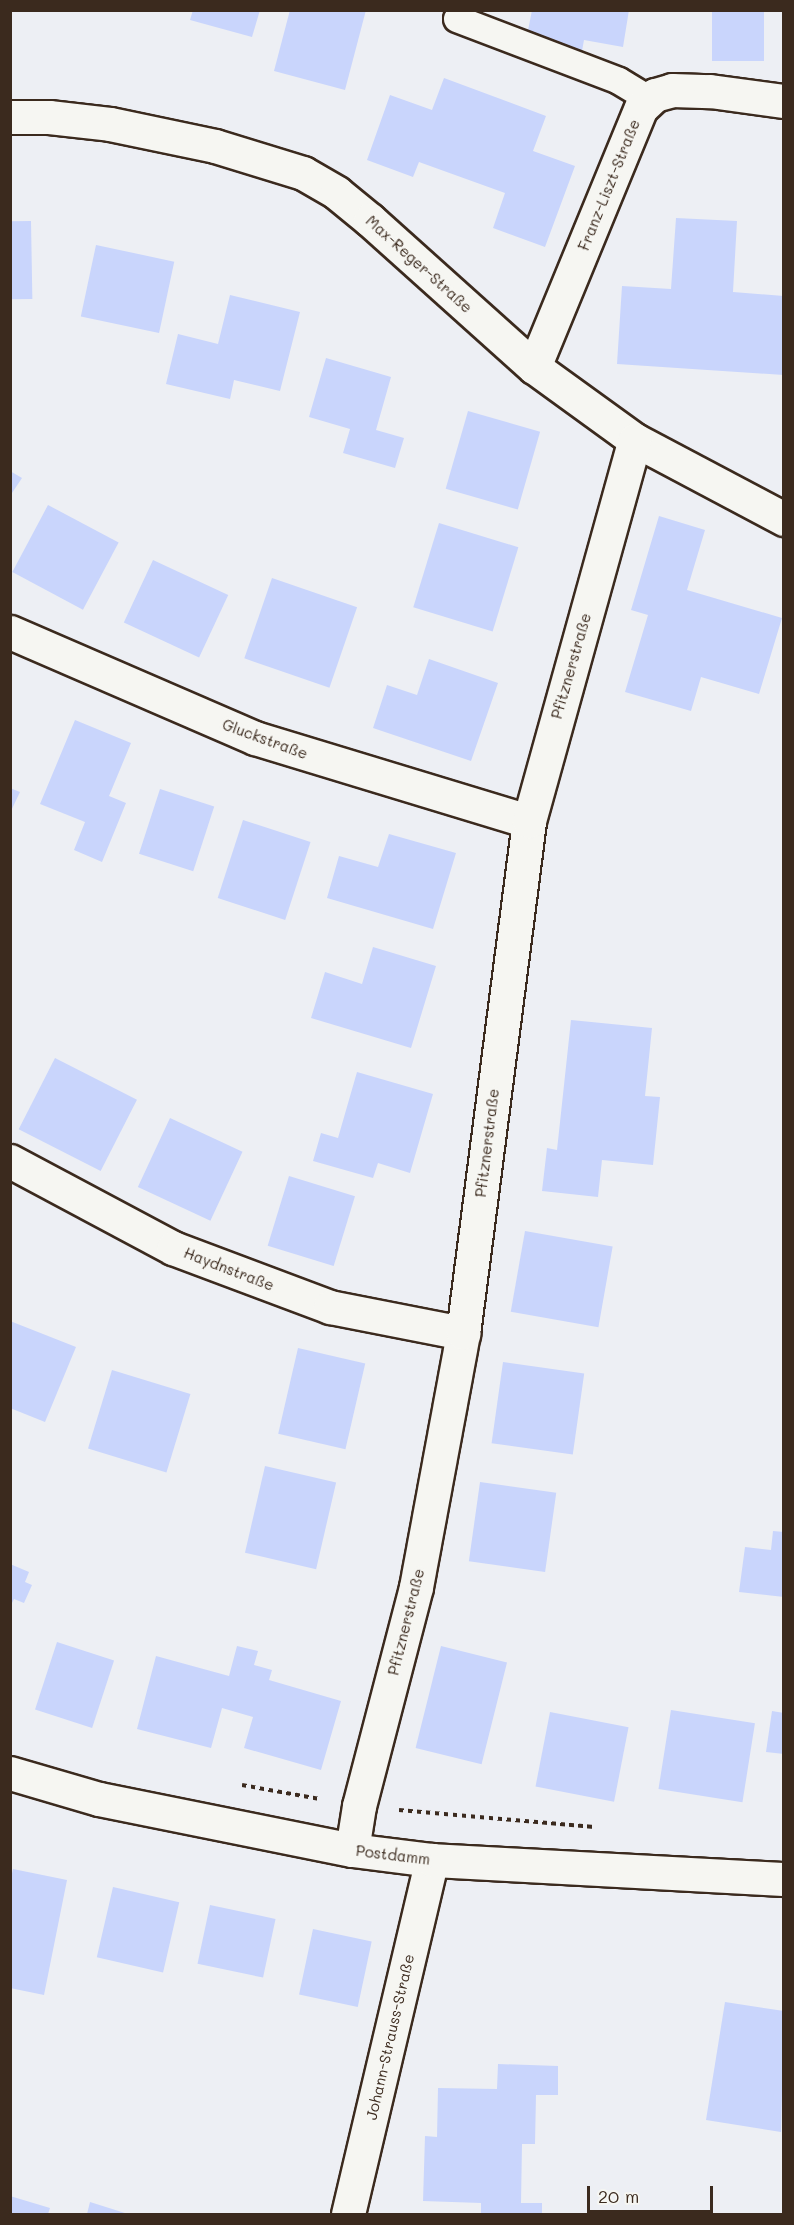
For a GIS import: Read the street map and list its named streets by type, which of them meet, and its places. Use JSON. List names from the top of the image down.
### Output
{
  "streets": {
    "street": [
      "Franz-Liszt-Straße",
      "Max-Reger-Straße",
      "Pfitznerstraße",
      "Gluckstraße",
      "Haydnstraße",
      "Postdamm",
      "Johann-Strauss-Straße"
    ]
  },
  "crossings": [
    ["Franz-Liszt-Straße", "Max-Reger-Straße"],
    ["Max-Reger-Straße", "Pfitznerstraße"],
    ["Pfitznerstraße", "Gluckstraße"],
    ["Pfitznerstraße", "Haydnstraße"],
    ["Pfitznerstraße", "Postdamm"],
    ["Postdamm", "Johann-Strauss-Straße"]
  ],
  "scale_bar": "20 m"
}
